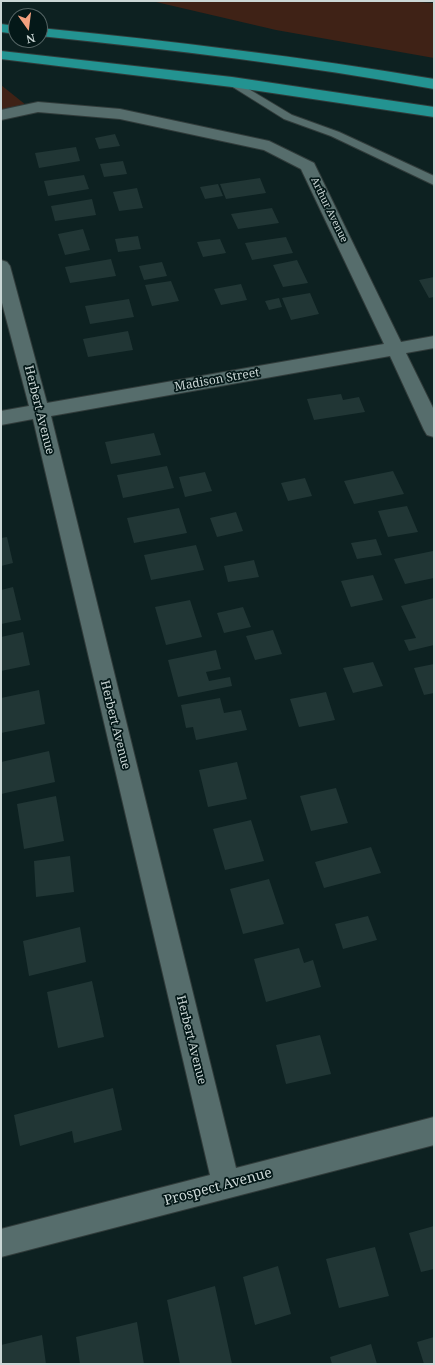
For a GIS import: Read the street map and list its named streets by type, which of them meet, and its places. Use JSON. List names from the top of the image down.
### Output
{
  "streets": {
    "street": [
      "Arthur Avenue",
      "Madison Street",
      "Herbert Avenue",
      "Prospect Avenue"
    ]
  },
  "crossings": [
    ["Arthur Avenue", "Madison Street"],
    ["Madison Street", "Herbert Avenue"],
    ["Herbert Avenue", "Prospect Avenue"]
  ],
  "north": "bottom"
}
